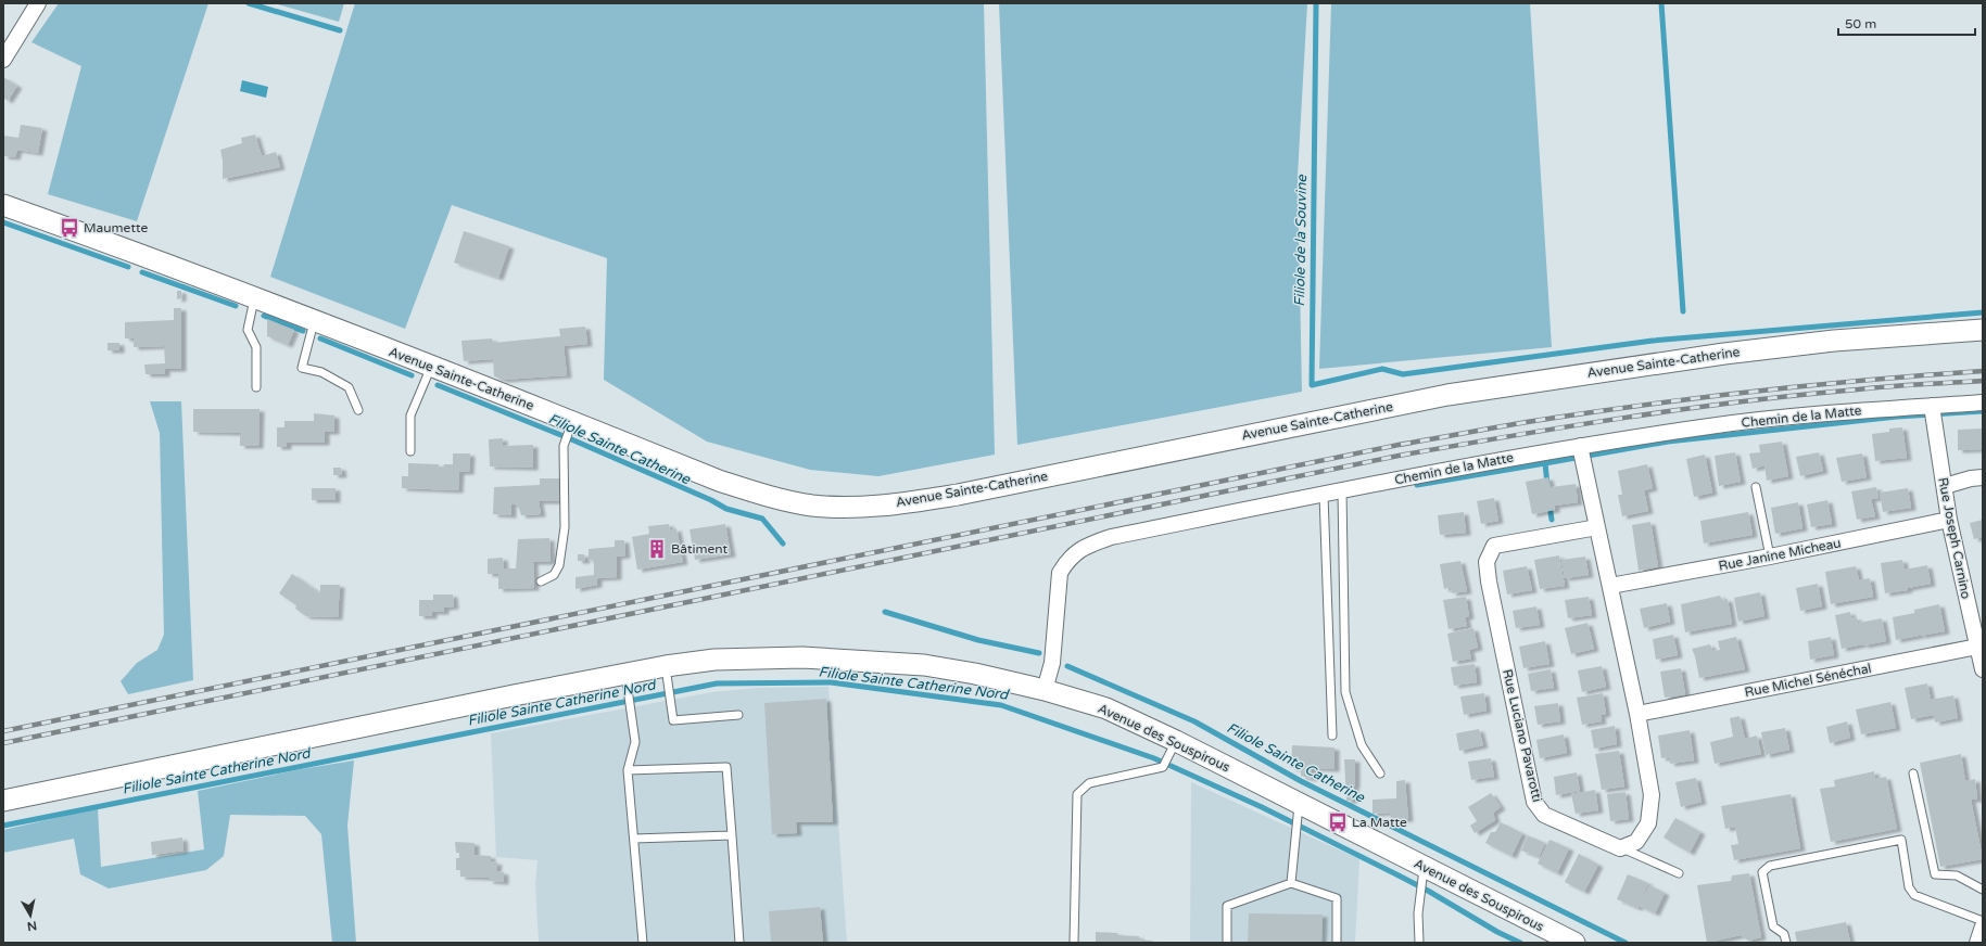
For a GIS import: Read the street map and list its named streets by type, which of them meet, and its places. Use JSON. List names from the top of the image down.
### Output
{
  "streets": {
    "main road": ["Avenue Sainte-Catherine", "Avenue des Souspirous"],
    "street": [
      "Chemin de la Matte",
      "Rue Joseph Carnino",
      "Rue Janine Micheau",
      "Rue Michel Sénéchal",
      "Rue Luciano Pavarotti"
    ]
  },
  "crossings": [
    ["Chemin de la Matte", "Rue Joseph Carnino"],
    ["Chemin de la Matte", "Avenue des Souspirous"],
    ["Rue Joseph Carnino", "Rue Janine Micheau"],
    ["Rue Joseph Carnino", "Rue Michel Sénéchal"]
  ],
  "water": ["Filiole de la Souvine", "Filiole Sainte Catherine", "Filiole Sainte Catherine Nord"],
  "places": {
    "bus stop": ["Maumette", "La Matte"],
    "building": ["Bâtiment"]
  },
  "scale_bar": "50 m",
  "north": "bottom"
}
